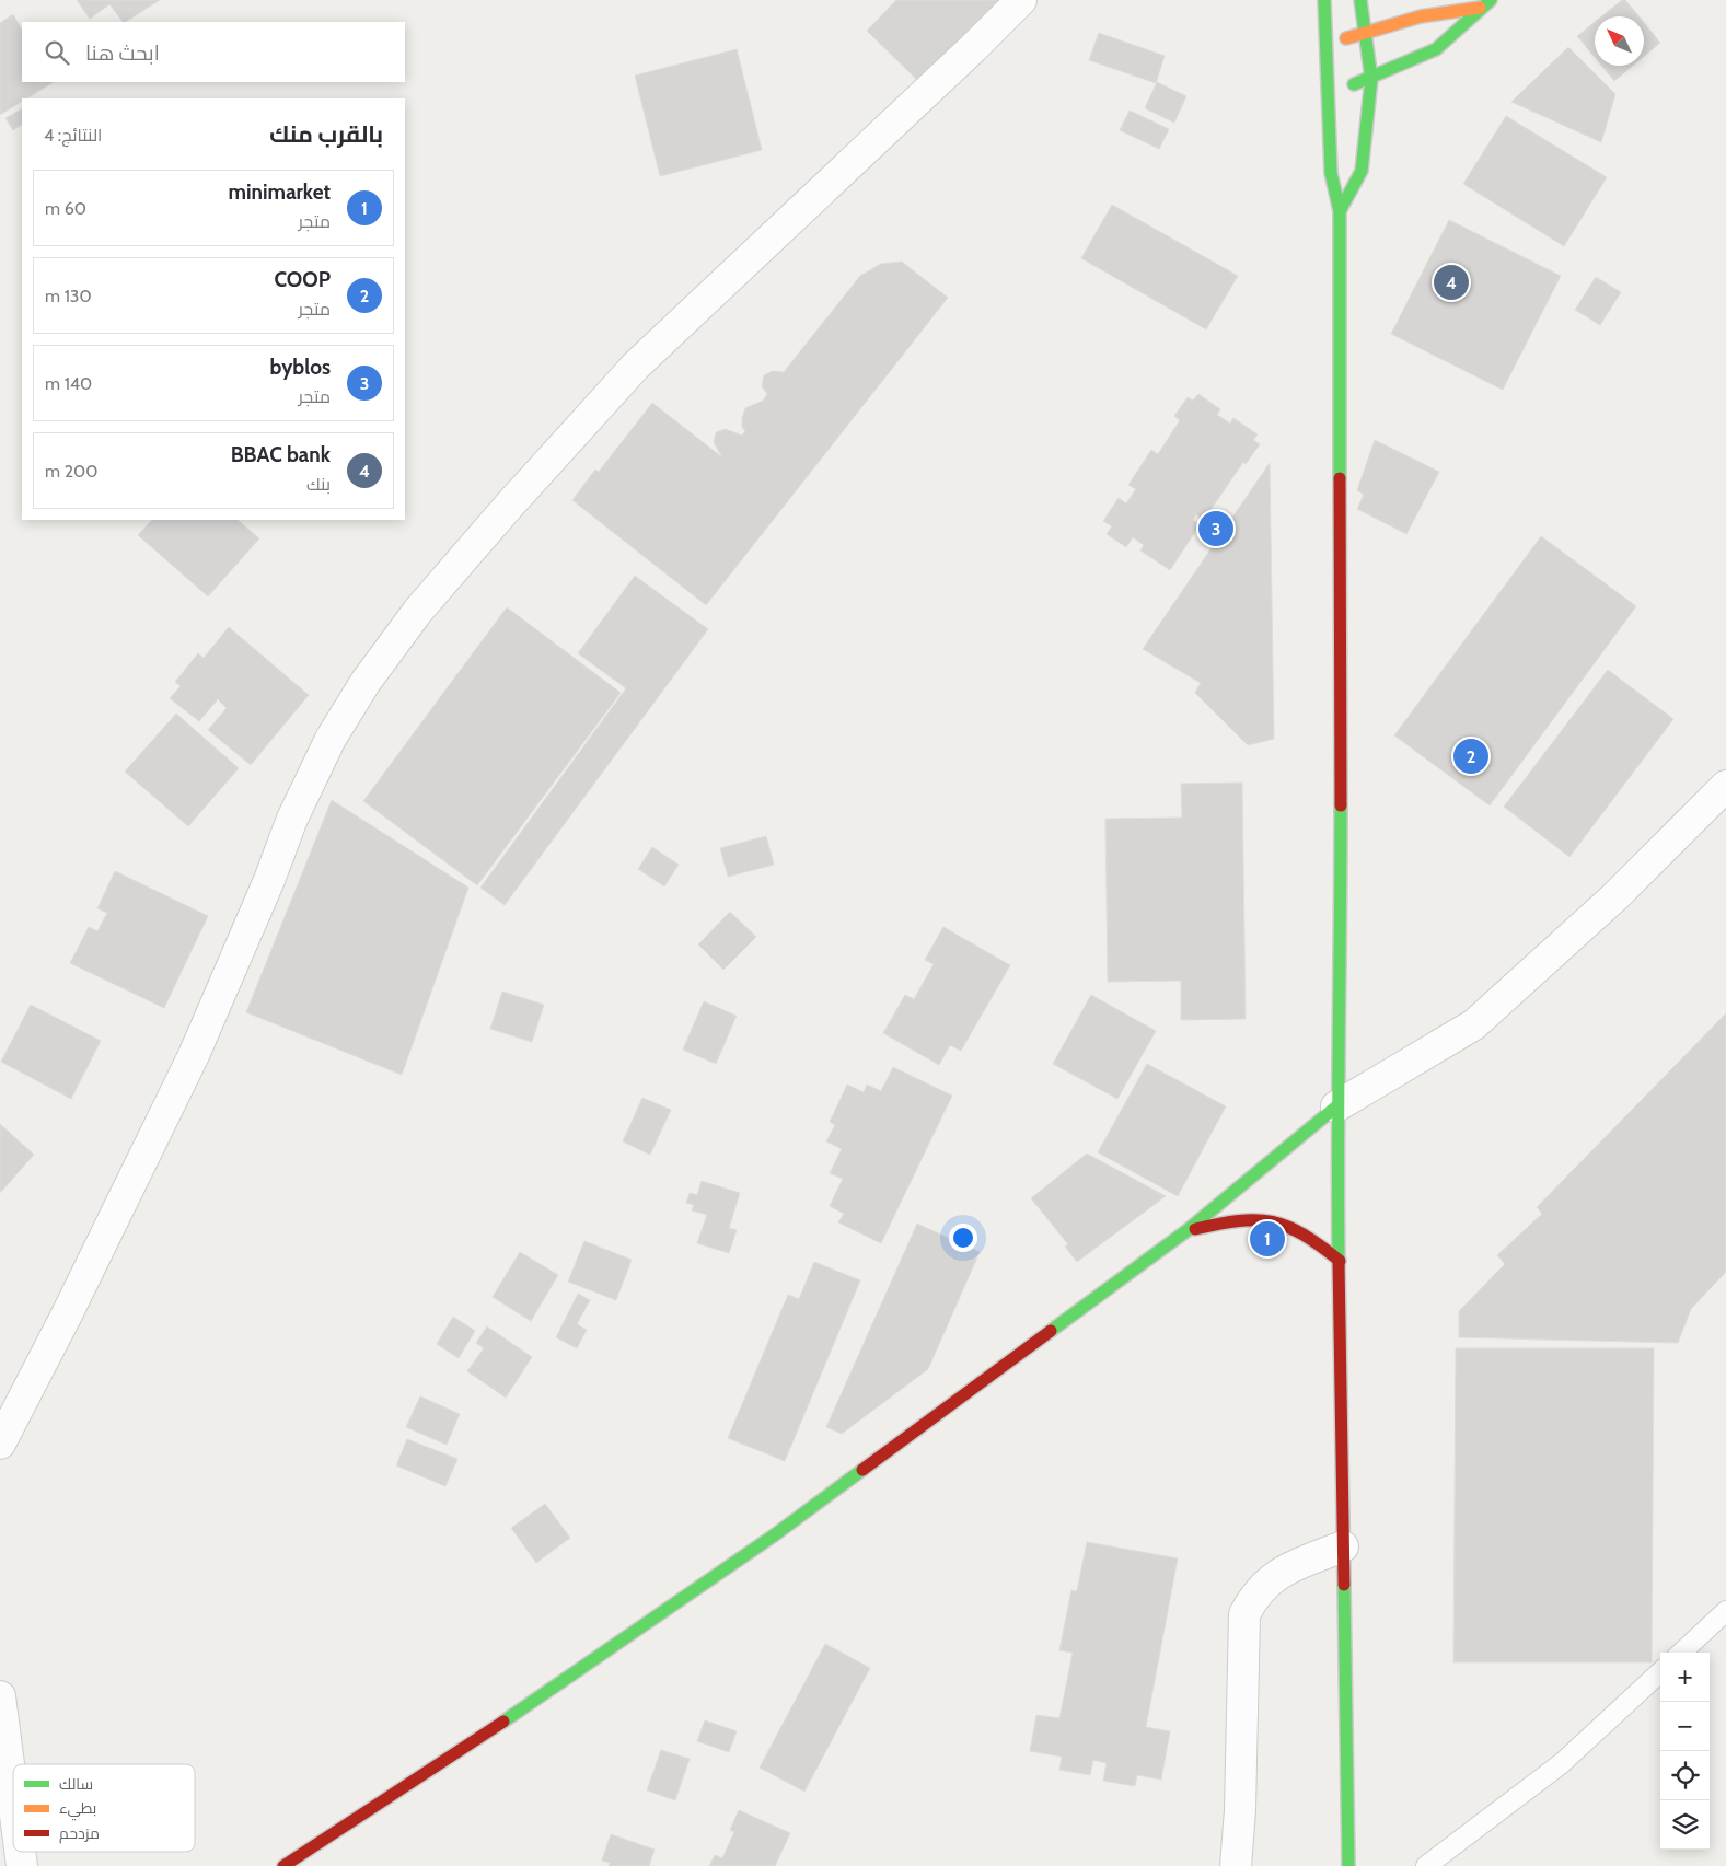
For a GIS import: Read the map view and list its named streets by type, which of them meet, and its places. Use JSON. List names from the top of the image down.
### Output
{
  "legend": ["سالك", "بطيء", "مزدحم"],
  "north": "top left",
  "page": {
    "search": "ابحث هنا",
    "heading": ["بالقرب منك", "النتائج: 4"],
    "list": [
      {
        "mark": "1",
        "name": "minimarket",
        "note": "متجر",
        "value": "60 m"
      },
      {
        "mark": "2",
        "name": "COOP",
        "note": "متجر",
        "value": "130 m"
      },
      {
        "mark": "3",
        "name": "byblos",
        "note": "متجر",
        "value": "140 m"
      },
      {
        "mark": "4",
        "name": "BBAC bank",
        "note": "بنك",
        "value": "200 m"
      }
    ],
    "pins": [
      "4",
      "3",
      "2",
      "1"
    ],
    "map_buttons": ["+", "−"]
  }
}
